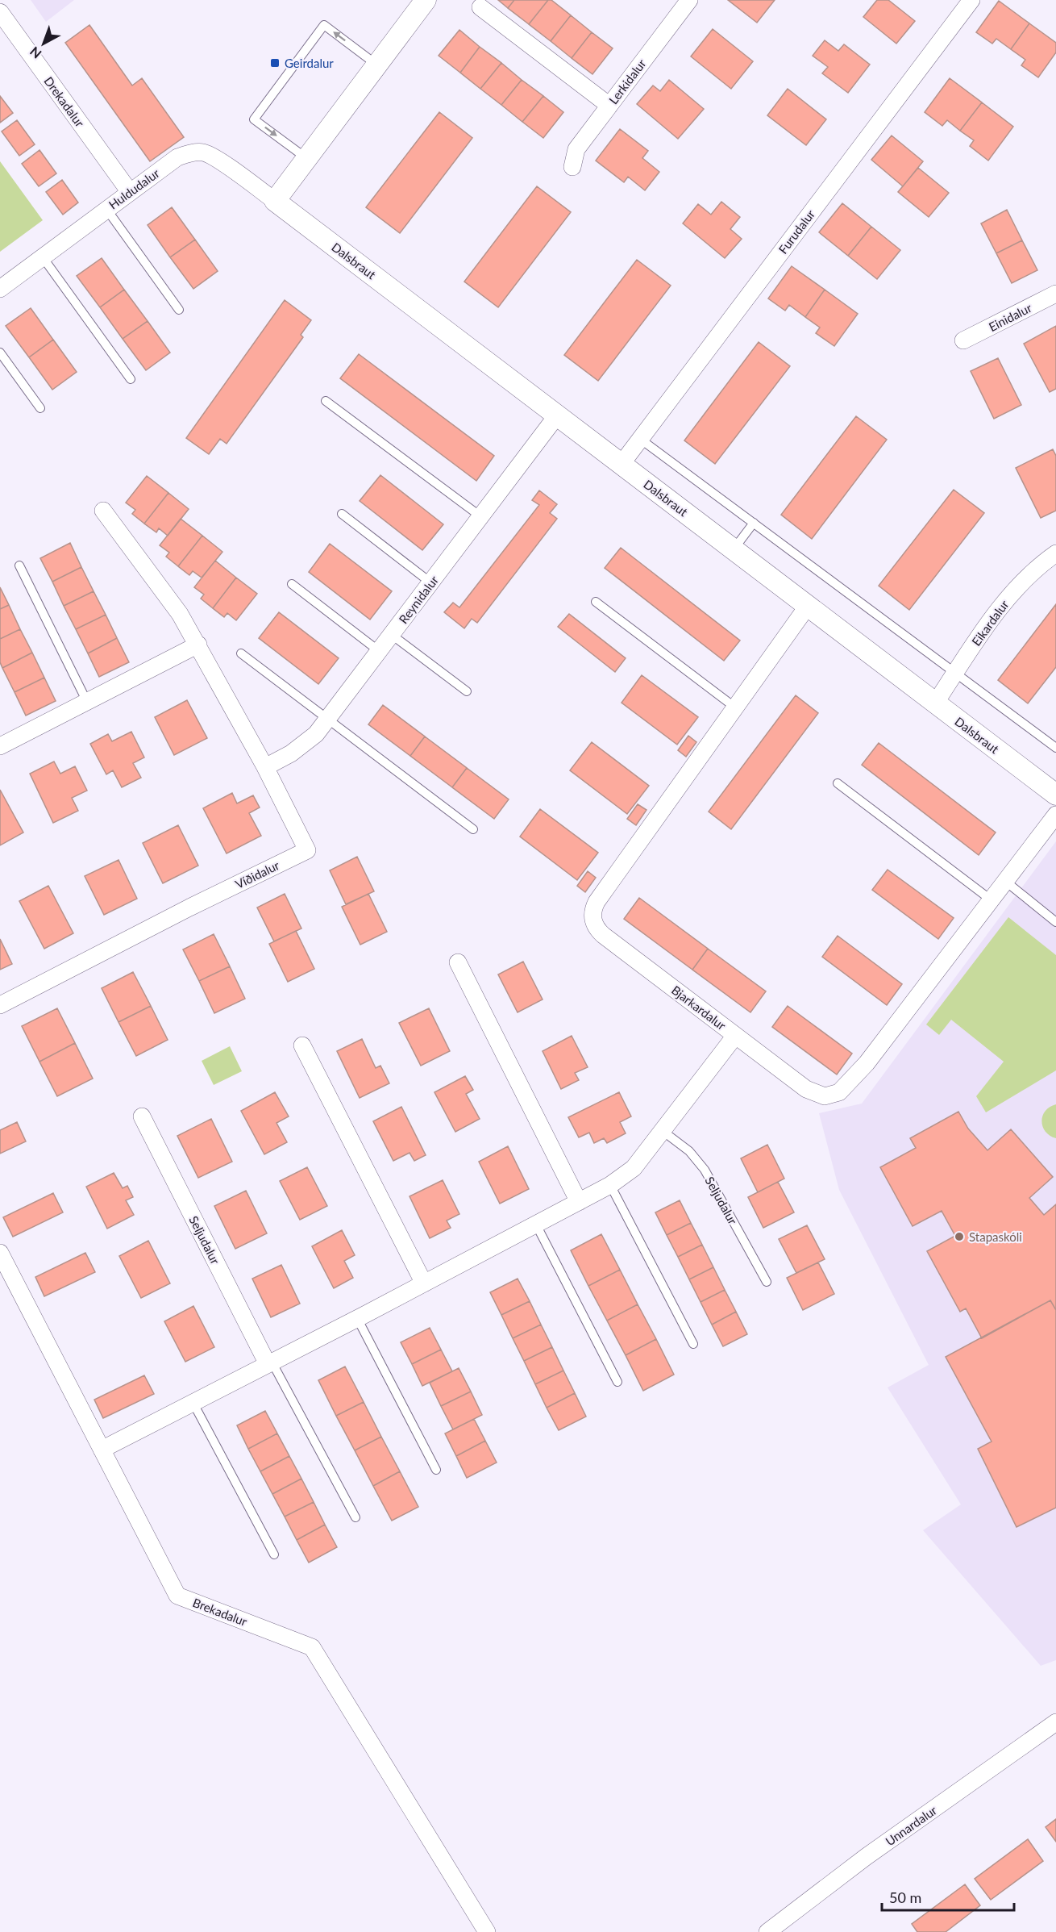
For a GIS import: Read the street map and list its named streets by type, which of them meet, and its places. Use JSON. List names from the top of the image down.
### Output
{
  "streets": {
    "street": [
      "Lerkidalur",
      "Drekadalur",
      "Huldudalur",
      "Furudalur",
      "Dalsbraut",
      "Einidalur",
      "Reynidalur",
      "Eikardalur",
      "Víðidalur",
      "Bjarkardalur",
      "Seljudalur",
      "Brekadalur",
      "Unnardalur"
    ]
  },
  "crossings": [
    ["Drekadalur", "Huldudalur"],
    ["Huldudalur", "Dalsbraut"],
    ["Furudalur", "Dalsbraut"],
    ["Dalsbraut", "Reynidalur"],
    ["Dalsbraut", "Eikardalur"],
    ["Dalsbraut", "Bjarkardalur"],
    ["Reynidalur", "Víðidalur"]
  ],
  "places": {
    "transit": ["Geirdalur"],
    "other": ["Stapaskóli"]
  },
  "scale_bar": "50 m",
  "north": "bottom left"
}
